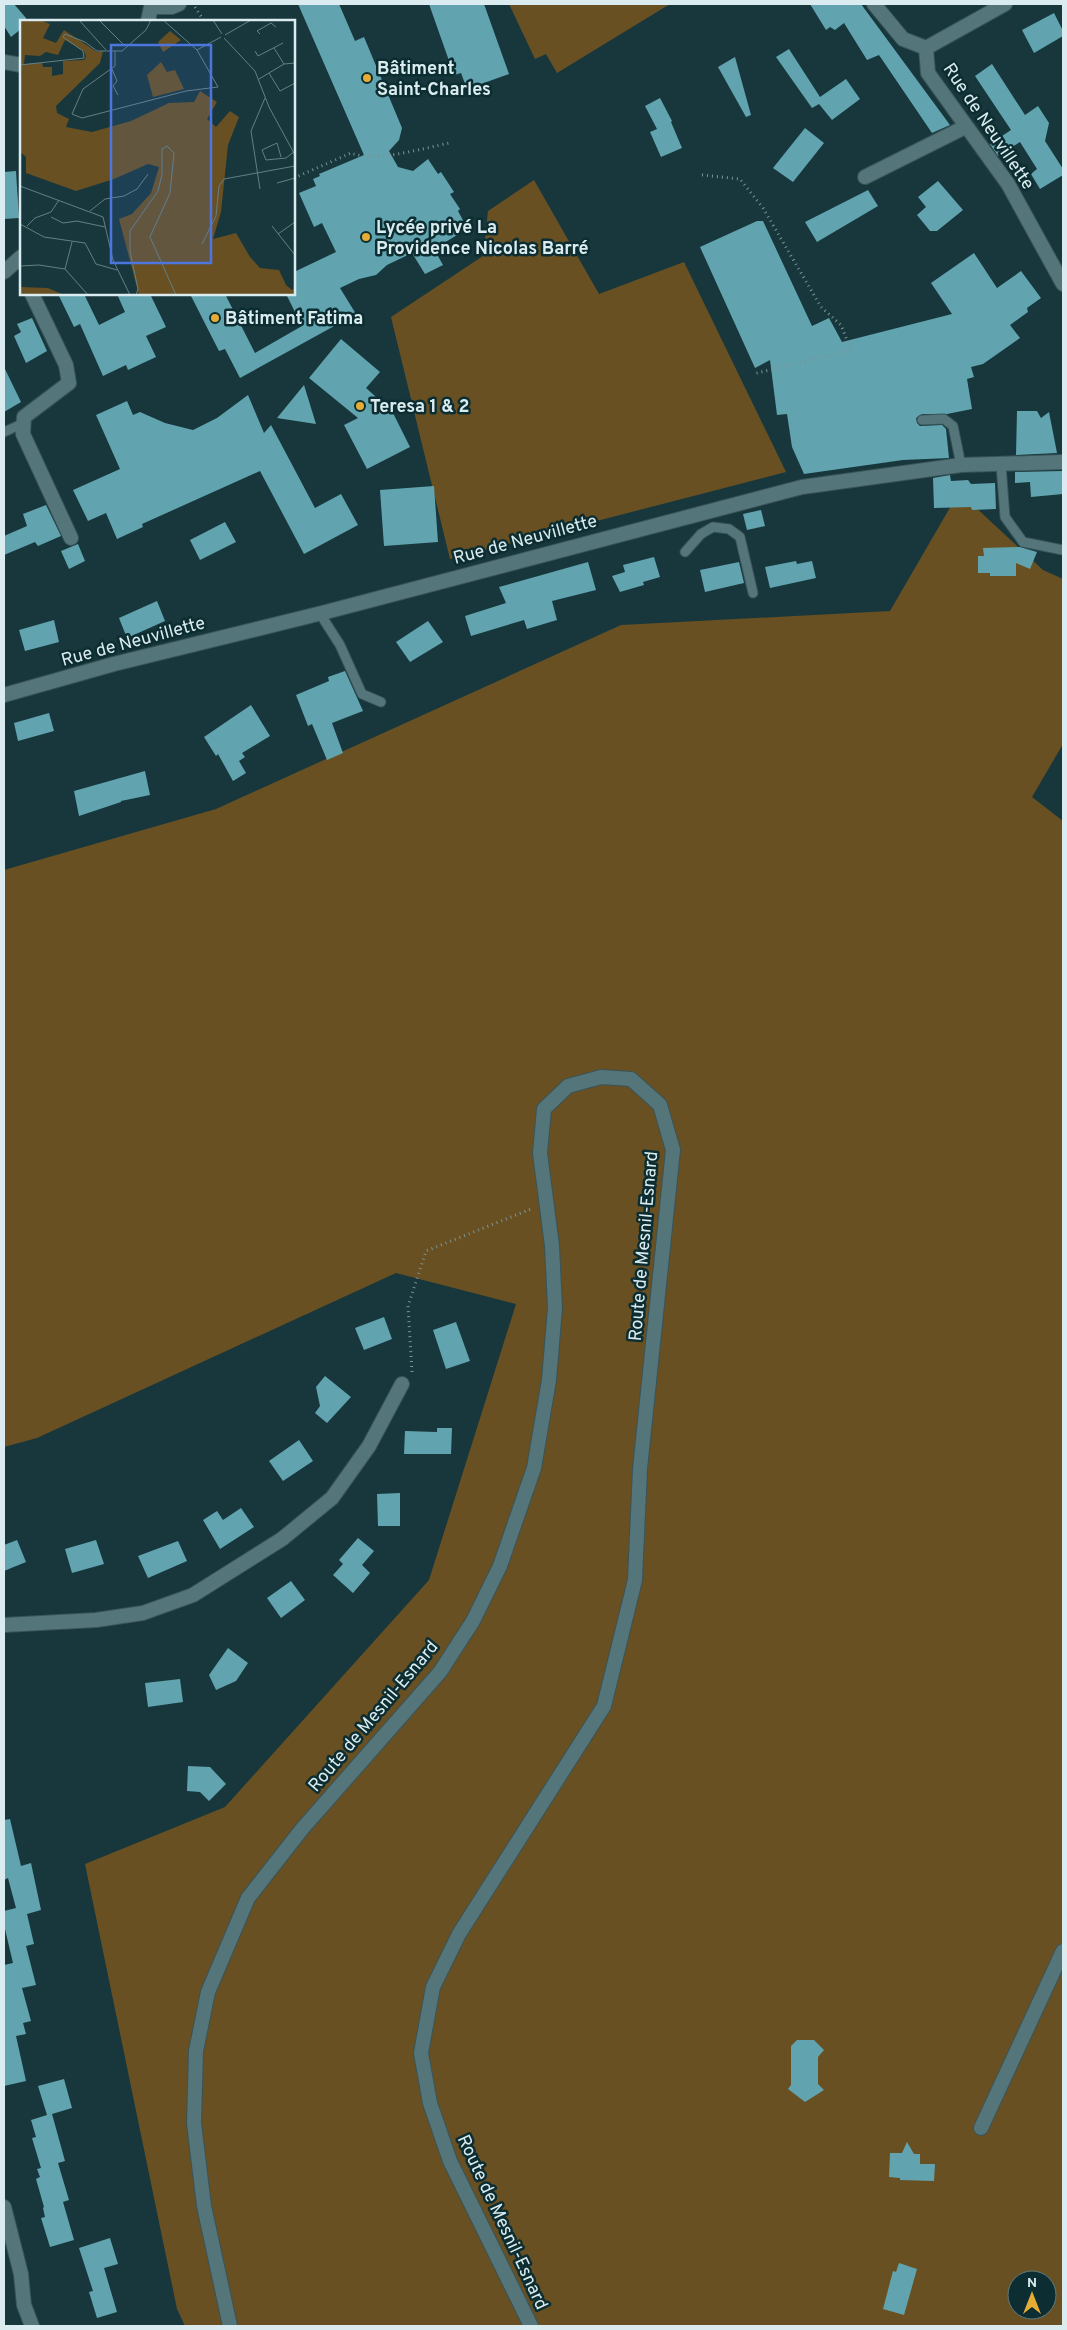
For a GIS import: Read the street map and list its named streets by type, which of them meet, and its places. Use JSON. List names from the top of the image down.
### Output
{
  "streets": {
    "street": ["Rue de Neuvillette", "Route de Mesnil-Esnard"]
  },
  "places": [
    "Bâtiment Saint-Charles",
    "Lycée privé La Providence Nicolas Barré",
    "Bâtiment Fatima",
    "Teresa 1 & 2"
  ],
  "north": "top"
}
